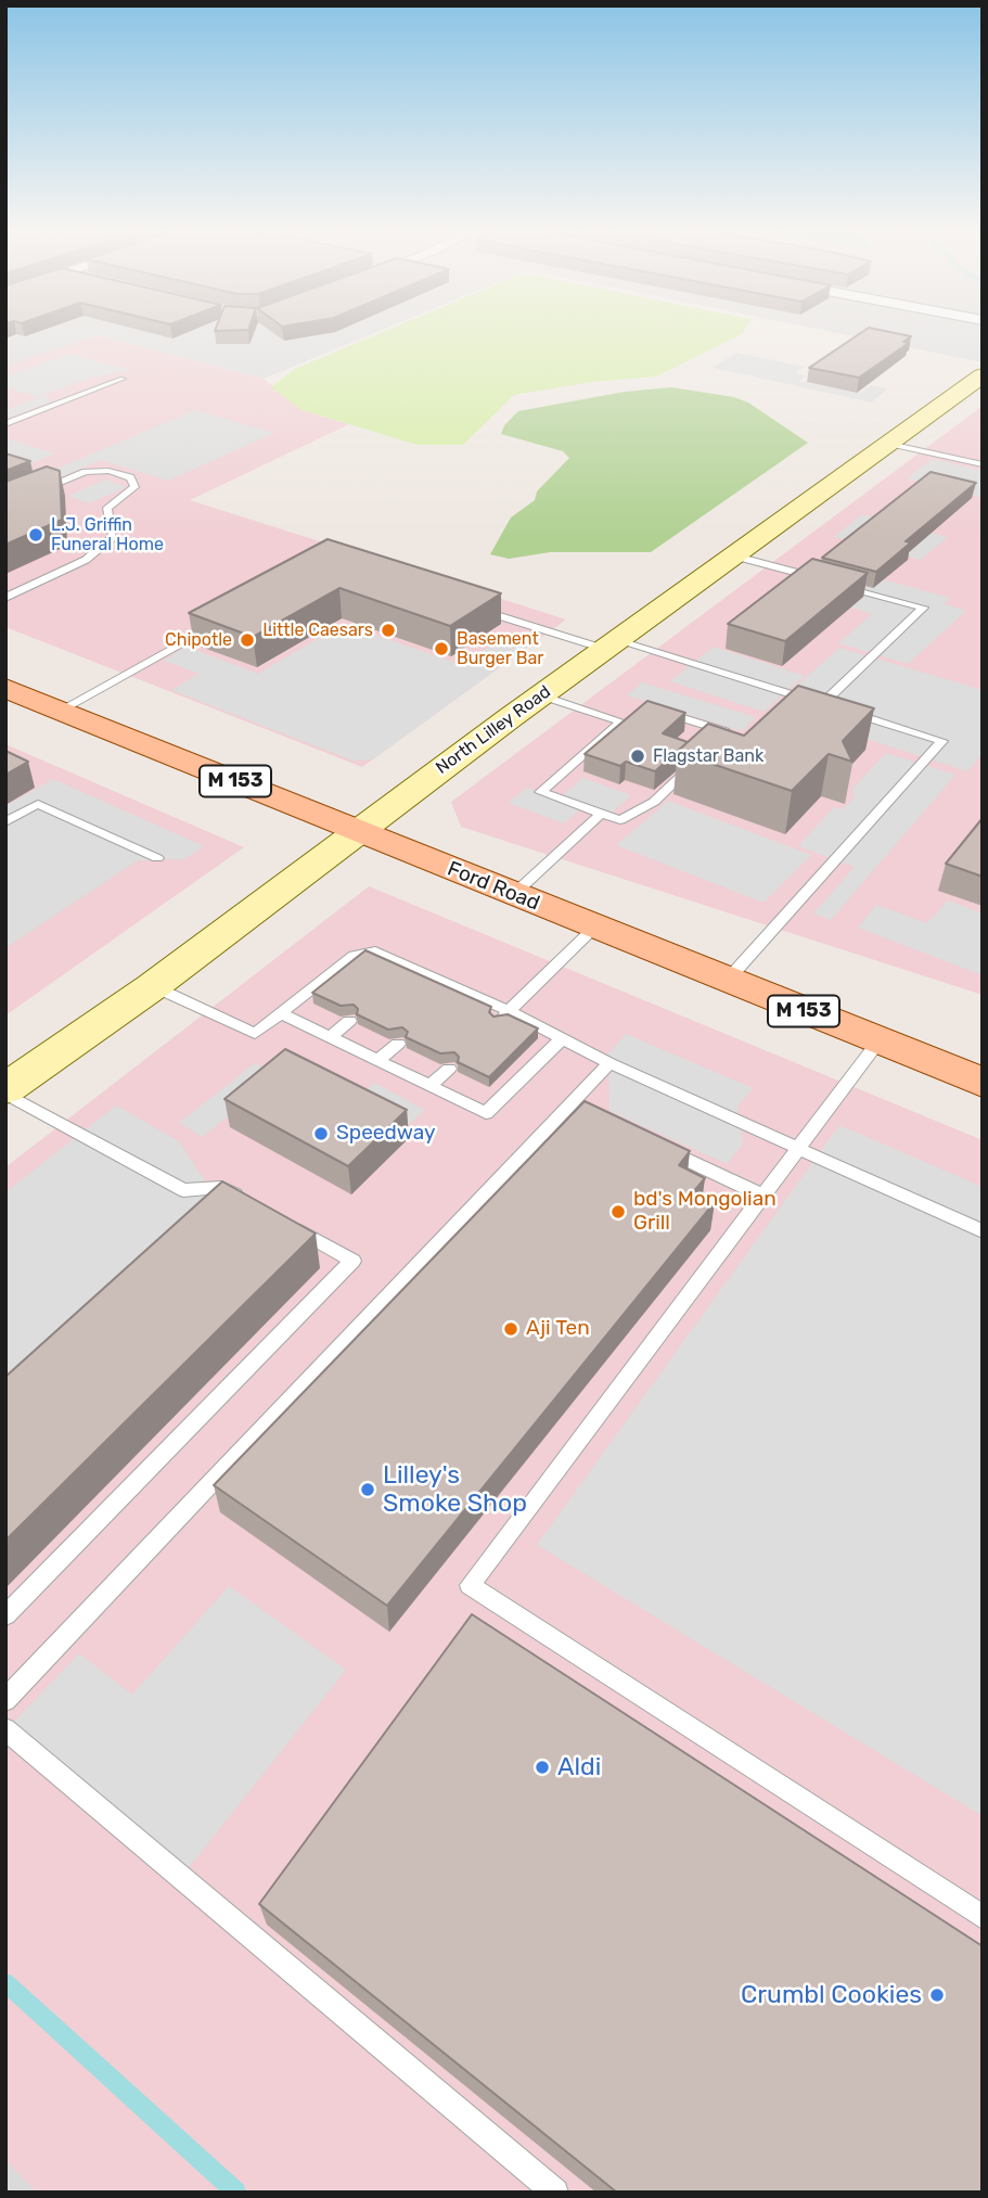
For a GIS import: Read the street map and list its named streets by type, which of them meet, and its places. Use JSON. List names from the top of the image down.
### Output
{
  "streets": {
    "main road": ["M 153", "Ford Road"],
    "street": ["North Lilley Road"]
  },
  "crossings": [
    ["North Lilley Road", "Ford Road"]
  ],
  "places": [
    "L.J. Griffin Funeral Home",
    "Little Caesars",
    "Chipotle",
    "Basement Burger Bar",
    "Flagstar Bank",
    "Speedway",
    "bd's Mongolian Grill",
    "Aji Ten",
    "Lilley's Smoke Shop",
    "Aldi",
    "Crumbl Cookies"
  ]
}
